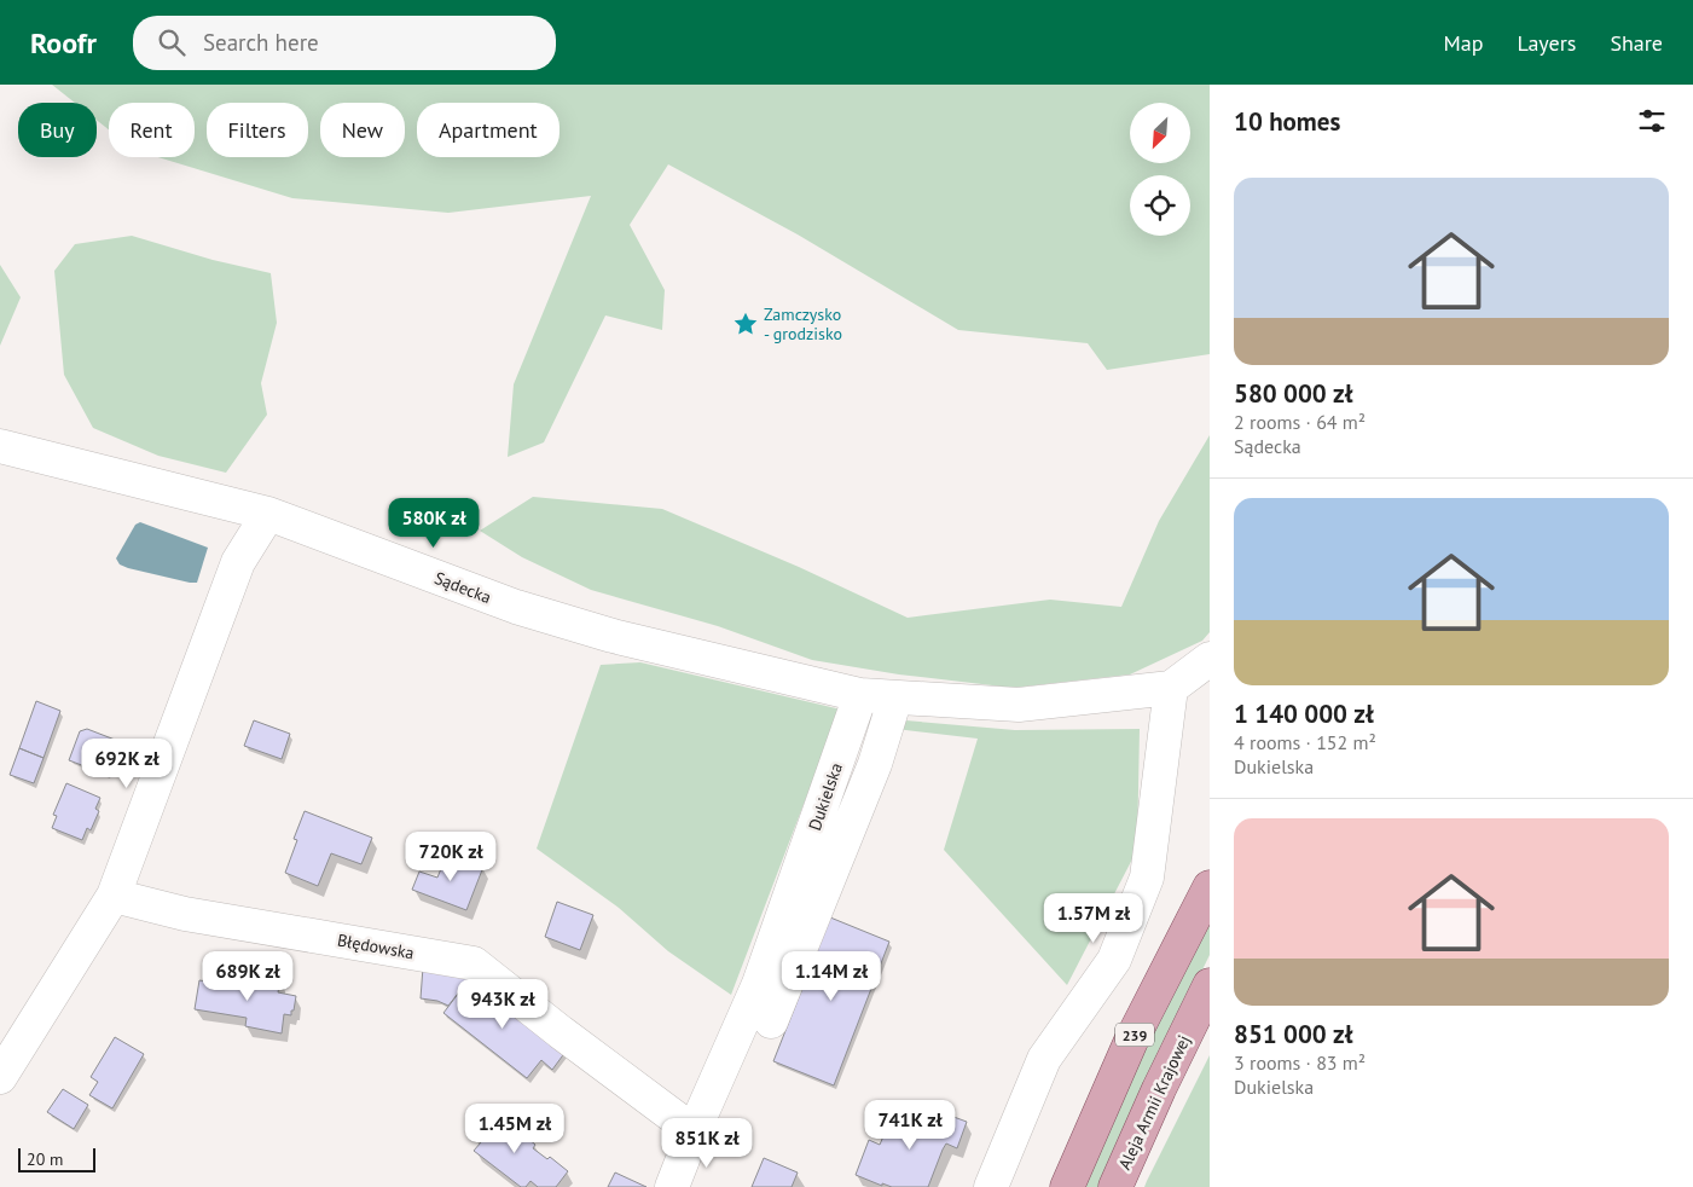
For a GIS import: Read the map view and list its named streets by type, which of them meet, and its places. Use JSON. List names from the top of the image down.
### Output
{
  "streets": {
    "main road": ["239", "Aleja Armii Krajowej"],
    "street": ["Sądecka", "Dukielska", "Błędowska"]
  },
  "crossings": [
    ["Sądecka", "Dukielska"],
    ["Dukielska", "Błędowska"]
  ],
  "places": {
    "place": ["Zamczysko - grodzisko"]
  },
  "scale_bar": "20 m",
  "north": "bottom left",
  "page": {
    "header": "Roofr",
    "search": "Search here",
    "nav": ["Map", "Layers", "Share"],
    "heading": "10 homes",
    "chip": [
      "Buy",
      "Rent",
      "Filters",
      "New",
      "Apartment"
    ],
    "list": [
      {
        "name": "580 000 zł",
        "note": "2 rooms · 64 m² · Sądecka"
      },
      {
        "name": "1 140 000 zł",
        "note": "4 rooms · 152 m² · Dukielska"
      },
      {
        "name": "851 000 zł",
        "note": "3 rooms · 83 m² · Dukielska"
      }
    ],
    "price": [
      "580K zł",
      "692K zł",
      "720K zł",
      "1.57M zł",
      "689K zł",
      "1.14M zł",
      "943K zł",
      "741K zł",
      "1.45M zł",
      "851K zł"
    ],
    "scale": "20 m"
  }
}
